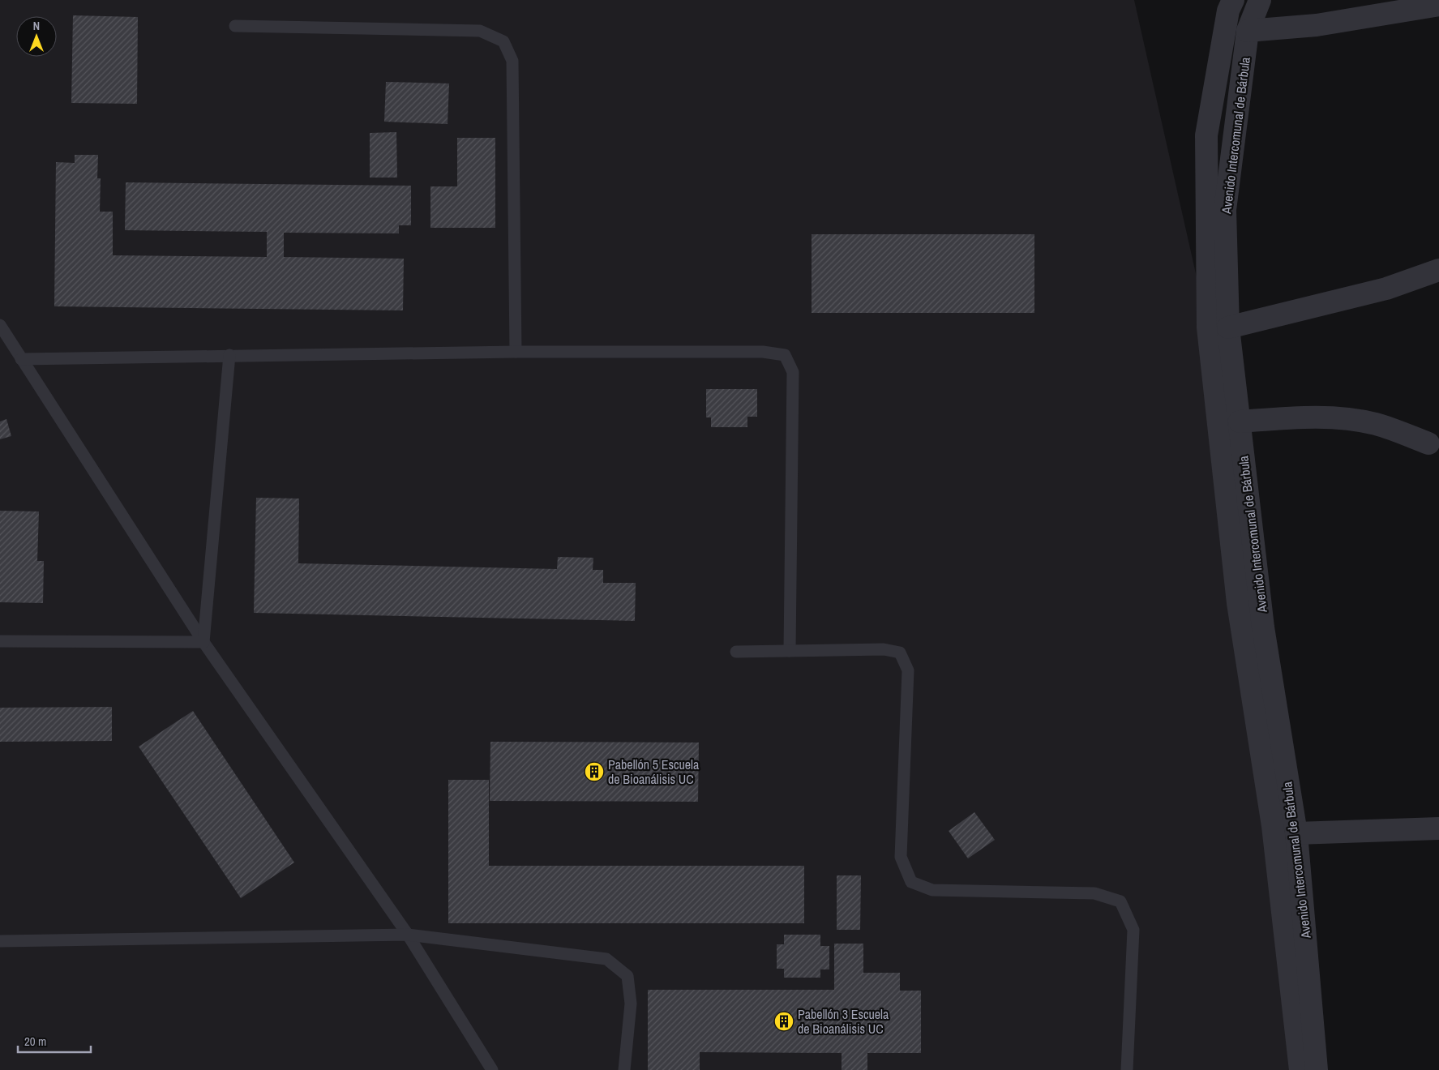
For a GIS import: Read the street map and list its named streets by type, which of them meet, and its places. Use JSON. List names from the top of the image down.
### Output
{
  "streets": {
    "street": ["Avenido Intercomunal de Bárbula"]
  },
  "places": {
    "building": ["Pabellón 5 Escuela de Bioanálisis UC", "Pabellón 3 Escuela de Bioanálisis UC"]
  },
  "scale_bar": "20 m",
  "north": "top"
}
